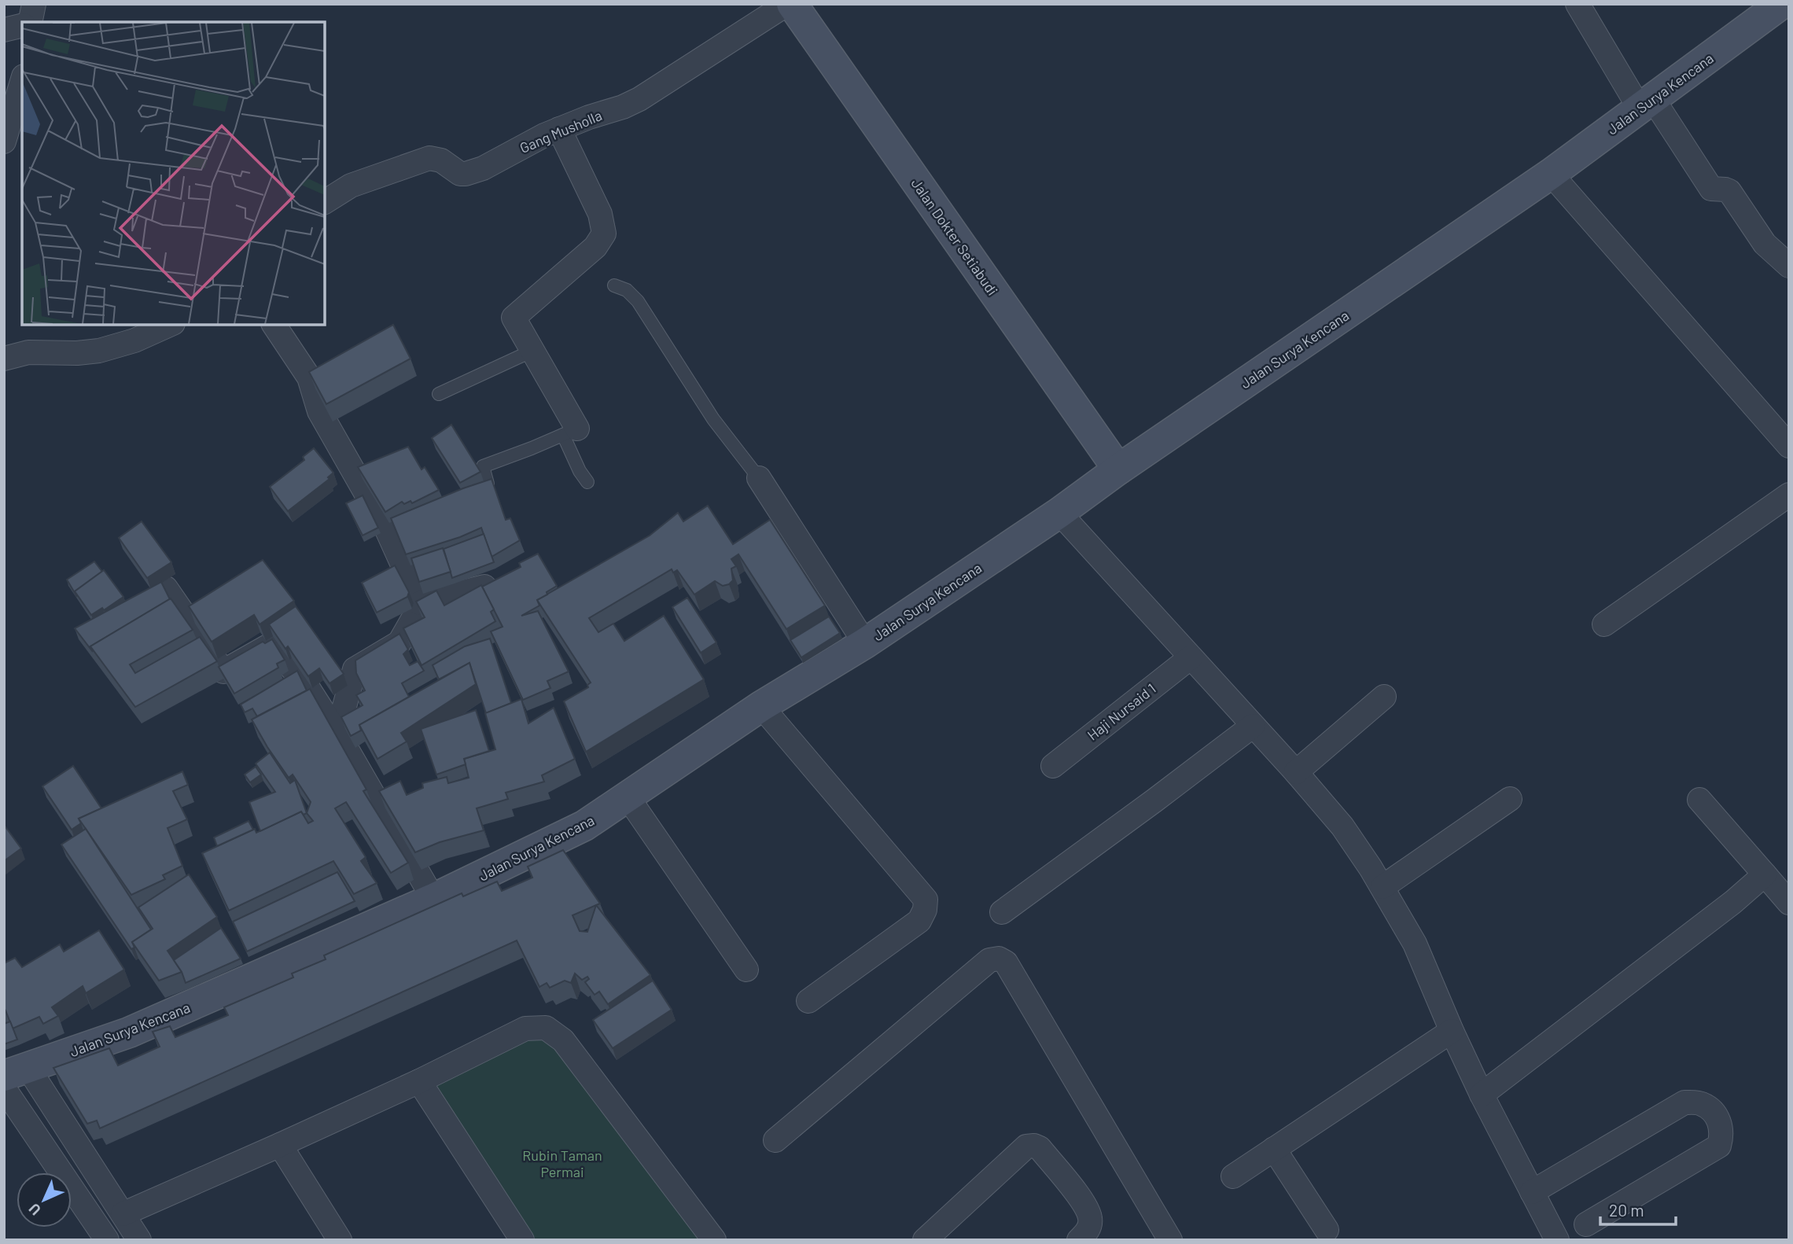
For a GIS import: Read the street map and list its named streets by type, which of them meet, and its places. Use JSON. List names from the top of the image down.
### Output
{
  "streets": {
    "main road": ["Jalan Surya Kencana", "Jalan Dokter Setiabudi"],
    "street": ["Gang Musholla", "Haji Nursaid 1"]
  },
  "crossings": [
    ["Jalan Surya Kencana", "Jalan Dokter Setiabudi"]
  ],
  "parks": ["Rubin Taman Permai"],
  "scale_bar": "20 m",
  "north": "bottom left"
}
